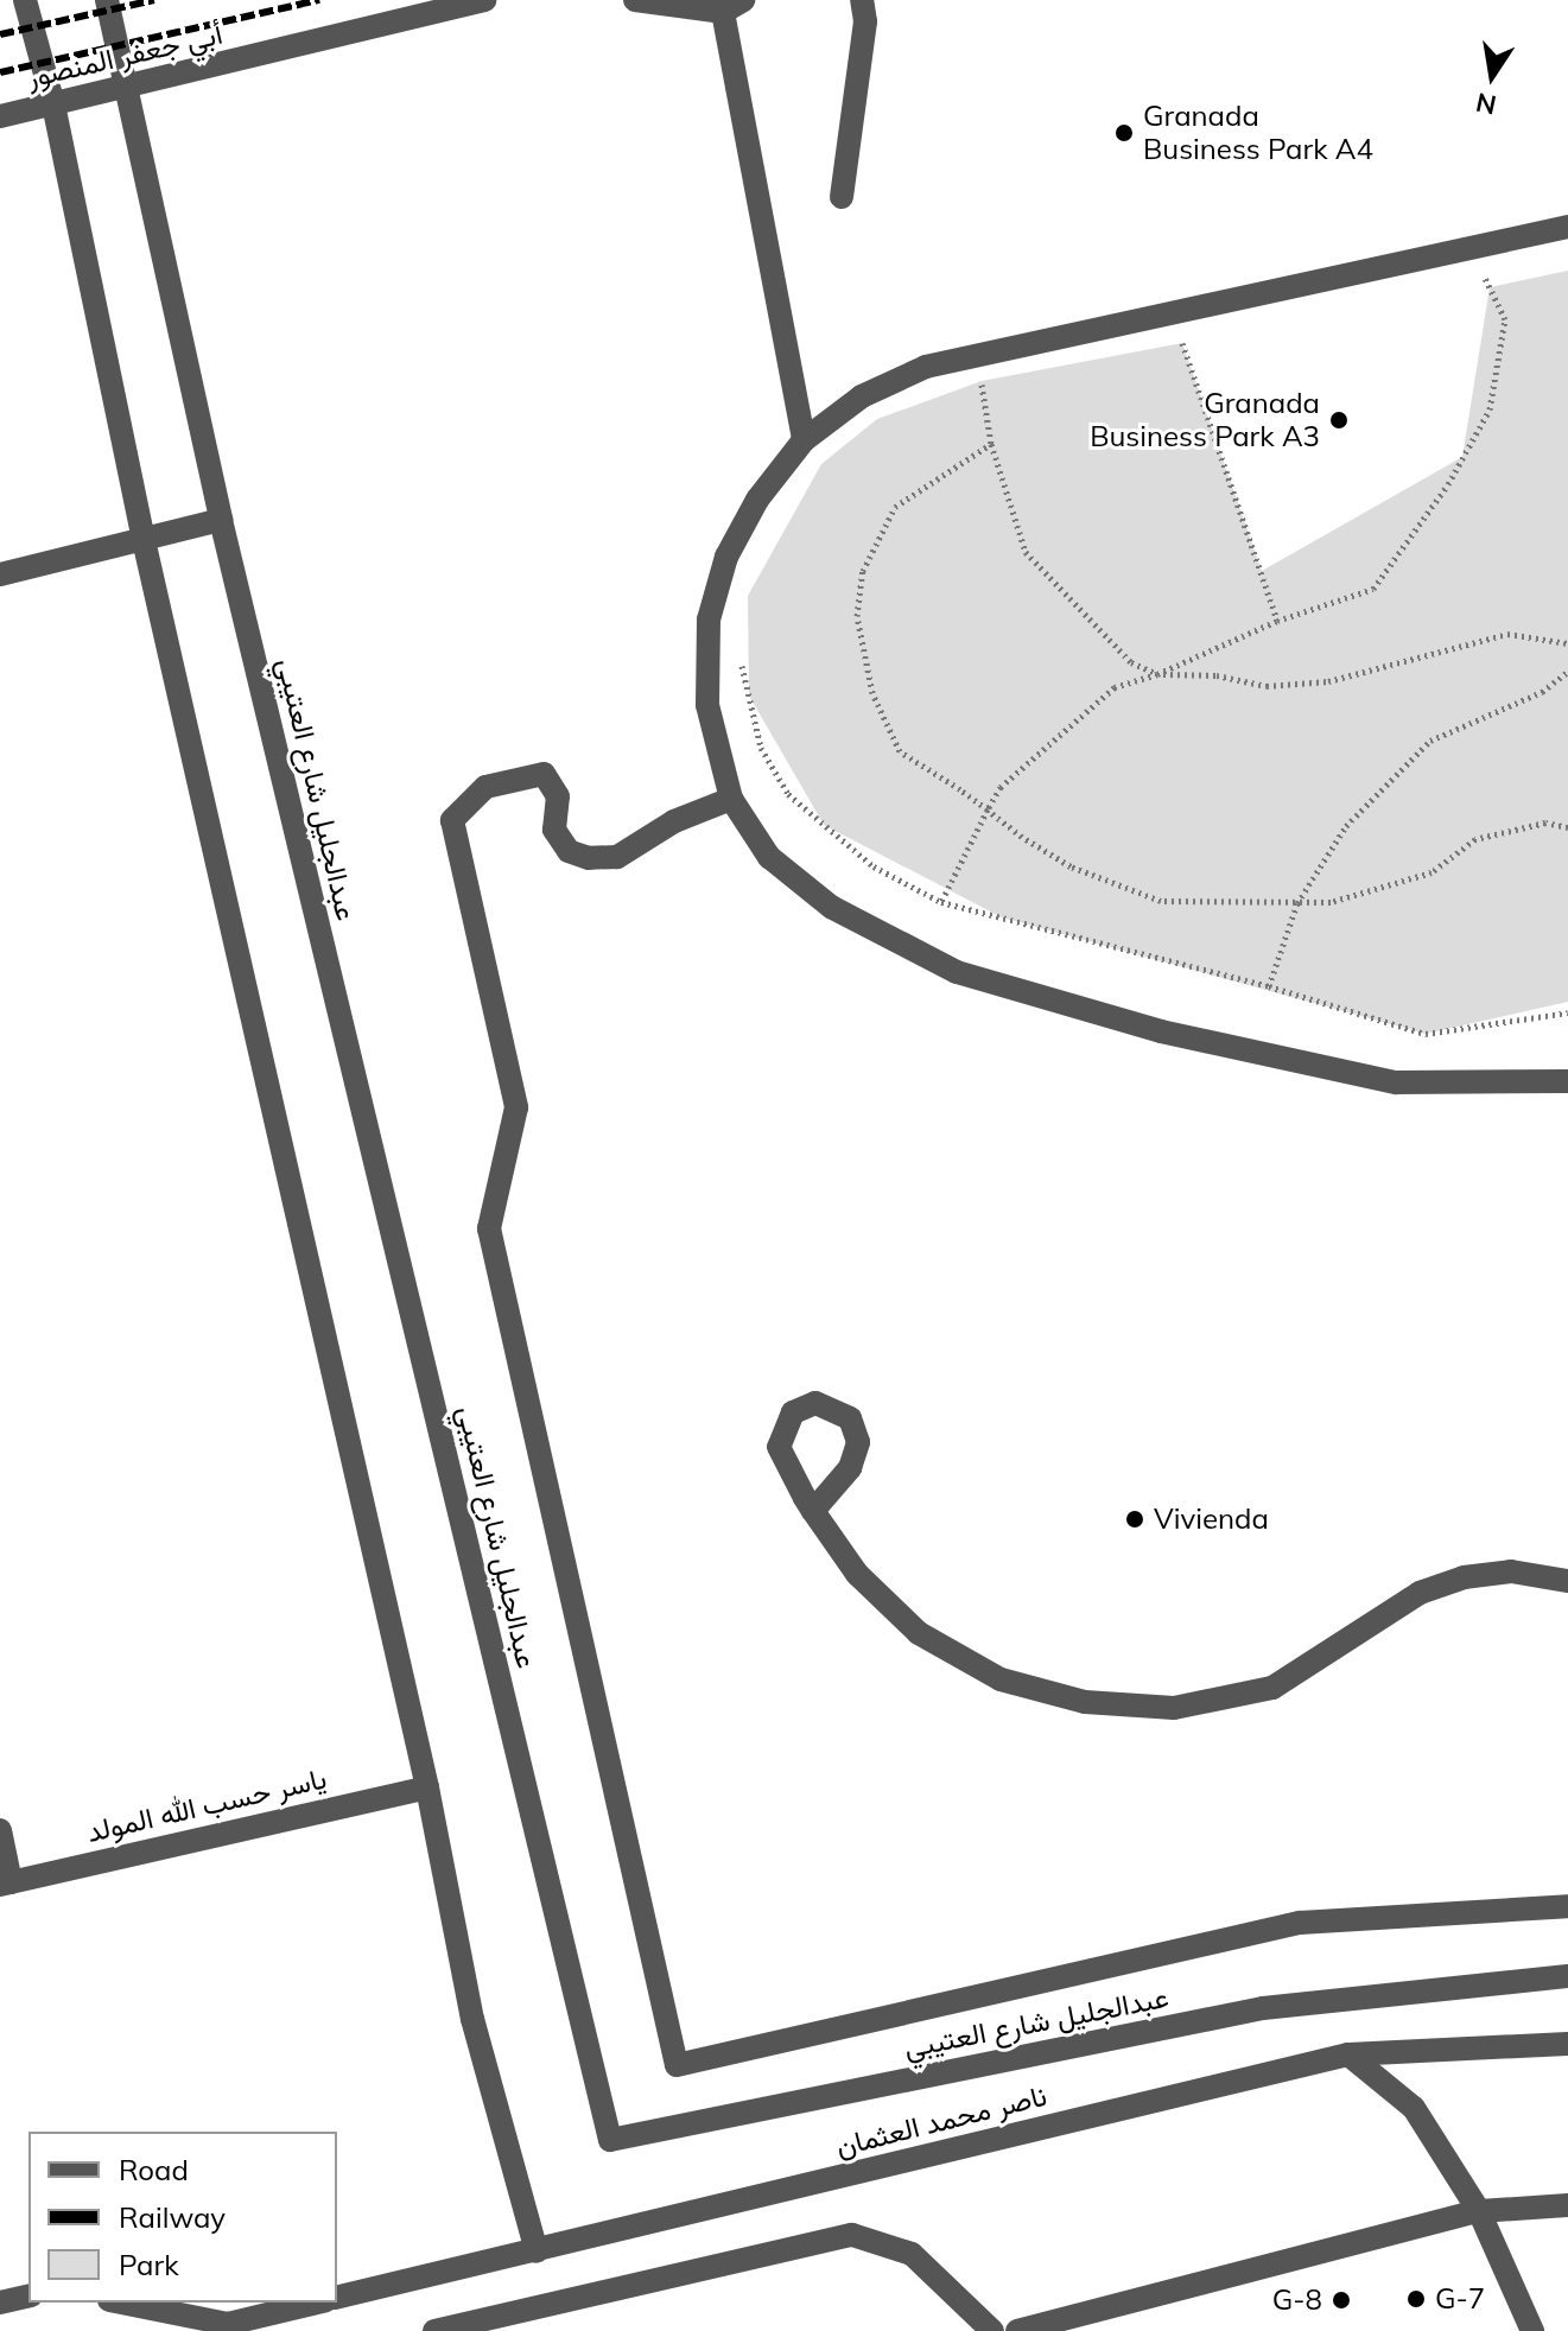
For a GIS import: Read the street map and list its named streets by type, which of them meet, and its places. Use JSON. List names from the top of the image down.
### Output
{
  "streets": {
    "street": [
      "أبي جعفر المنصور",
      "عبدالجليل شارع العتيبي",
      "ياسر حسب الله المولد",
      "ناصر محمد العثمان"
    ]
  },
  "crossings": [
    ["أبي جعفر المنصور", "عبدالجليل شارع العتيبي"]
  ],
  "places": [
    "Granada Business Park A4",
    "Granada Business Park A3",
    "Vivienda",
    "G-7",
    "G-8"
  ],
  "legend": ["Road", "Railway", "Park"],
  "north": "bottom"
}
